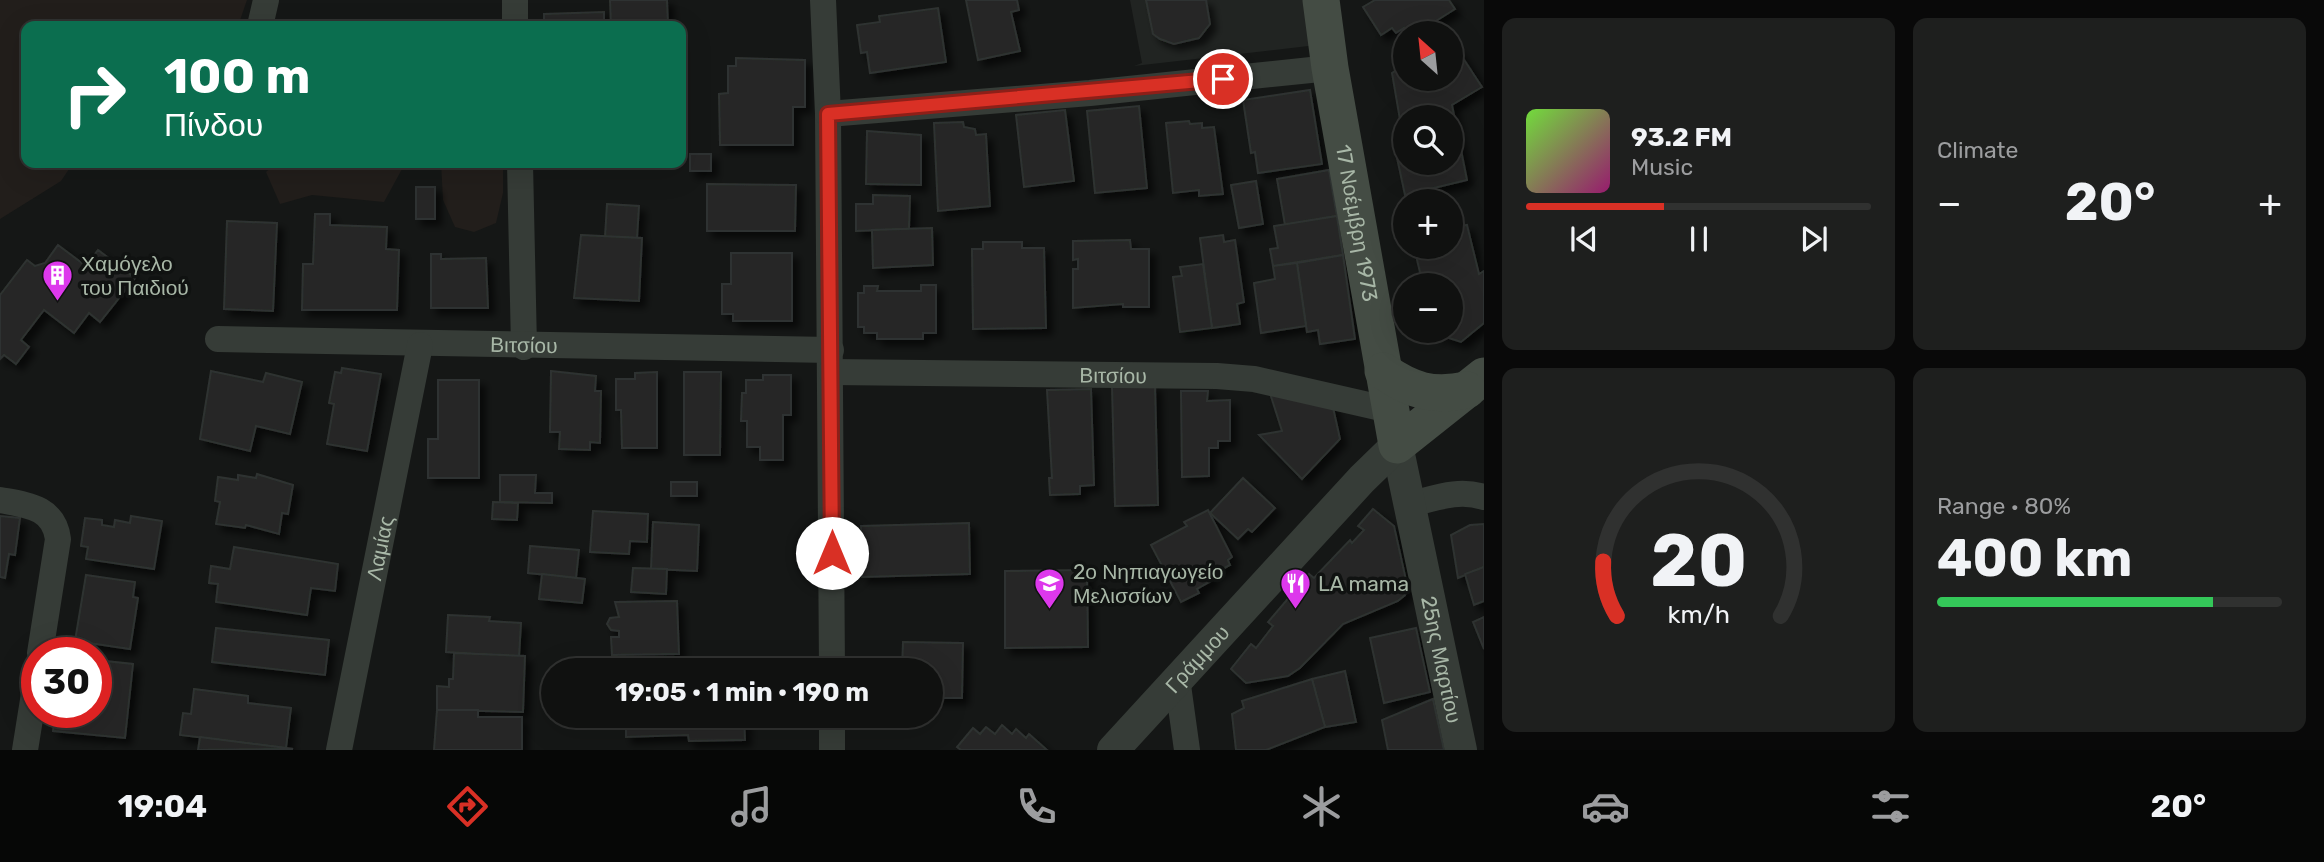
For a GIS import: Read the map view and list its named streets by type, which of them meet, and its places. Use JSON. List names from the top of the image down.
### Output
{
  "streets": {
    "main road": ["17 Νοέμβρη 1973"],
    "street": [
      "Βιτσίου",
      "Λαμίας",
      "Γράμμου",
      "25ης Μαρτίου"
    ]
  },
  "crossings": [
    ["17 Νοέμβρη 1973", "Βιτσίου"],
    ["17 Νοέμβρη 1973", "Γράμμου"],
    ["17 Νοέμβρη 1973", "25ης Μαρτίου"],
    ["Βιτσίου", "Λαμίας"],
    ["Γράμμου", "25ης Μαρτίου"]
  ],
  "places": {
    "building": ["Χαμόγελο του Παιδιού"],
    "school or university": ["2ο Νηπιαγωγείο Μελισσίων"],
    "restaurant": ["LA mama"]
  },
  "north": "top left",
  "page": {
    "tile": [
      "Climate",
      ["Range · 80%", "400 km"]
    ],
    "map_buttons": ["+", "−"],
    "turn": ["100 m", "Πίνδου"],
    "song": ["93.2 FM", "Music"],
    "heat": ["−", "20°", "+"],
    "limit": "30",
    "trip": "19:05 · 1 min · 190 m",
    "tabs": ["19:04", "20°"],
    "gauge": ["20", "km/h"]
  }
}
